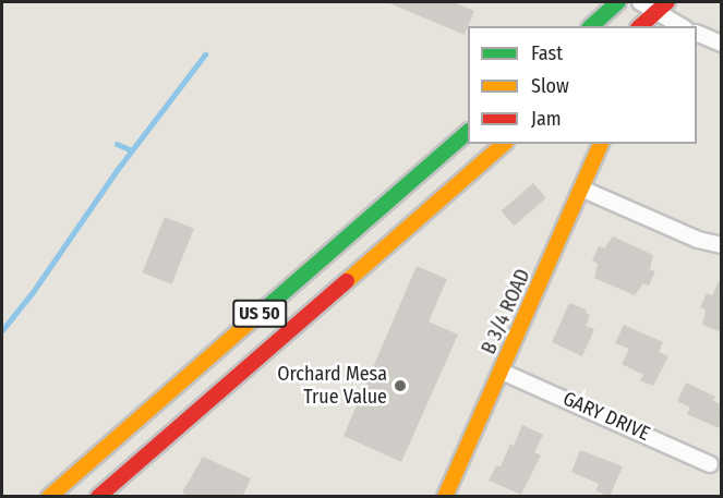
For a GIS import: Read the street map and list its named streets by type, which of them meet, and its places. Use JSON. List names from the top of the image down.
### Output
{
  "streets": {
    "main road": ["B 3/4 ROAD", "US 50"],
    "street": ["GARY DRIVE"]
  },
  "crossings": [
    ["B 3/4 ROAD", "GARY DRIVE"]
  ],
  "places": ["Orchard Mesa True Value"],
  "legend": ["Fast", "Slow", "Jam"]
}
